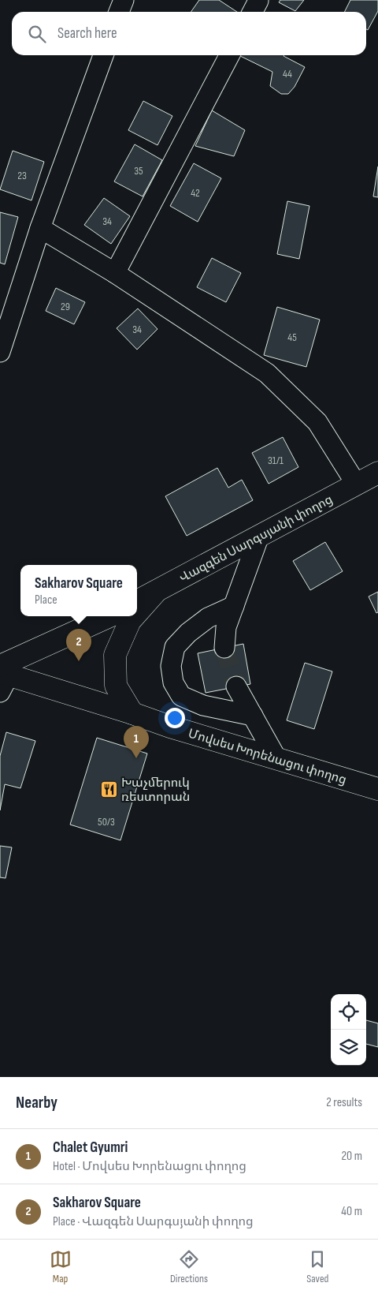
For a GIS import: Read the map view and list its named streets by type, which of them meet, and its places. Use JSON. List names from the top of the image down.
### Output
{
  "streets": {
    "main road": ["Վազգեն Սարգսյանի փողոց", "Մովսես Խորենացու փողոց"]
  },
  "places": {
    "restaurant": ["Խաչմերուկ ռեստորան"]
  },
  "house_numbers": [
    "44",
    "35",
    "23",
    "42",
    "34",
    "29",
    "34",
    "45",
    "31/1",
    "50/3"
  ],
  "page": {
    "search": "Search here",
    "popup": ["Sakharov Square", "Place"],
    "pins": ["2", "1"],
    "heading": ["Nearby", "2 results"],
    "list": [
      {
        "mark": "1",
        "name": "Chalet Gyumri",
        "note": "Hotel · Մովսես Խորենացու փողոց",
        "value": "20 m"
      },
      {
        "mark": "2",
        "name": "Sakharov Square",
        "note": "Place · Վազգեն Սարգսյանի փողոց",
        "value": "40 m"
      }
    ],
    "nav": ["Map", "Directions", "Saved"]
  }
}
